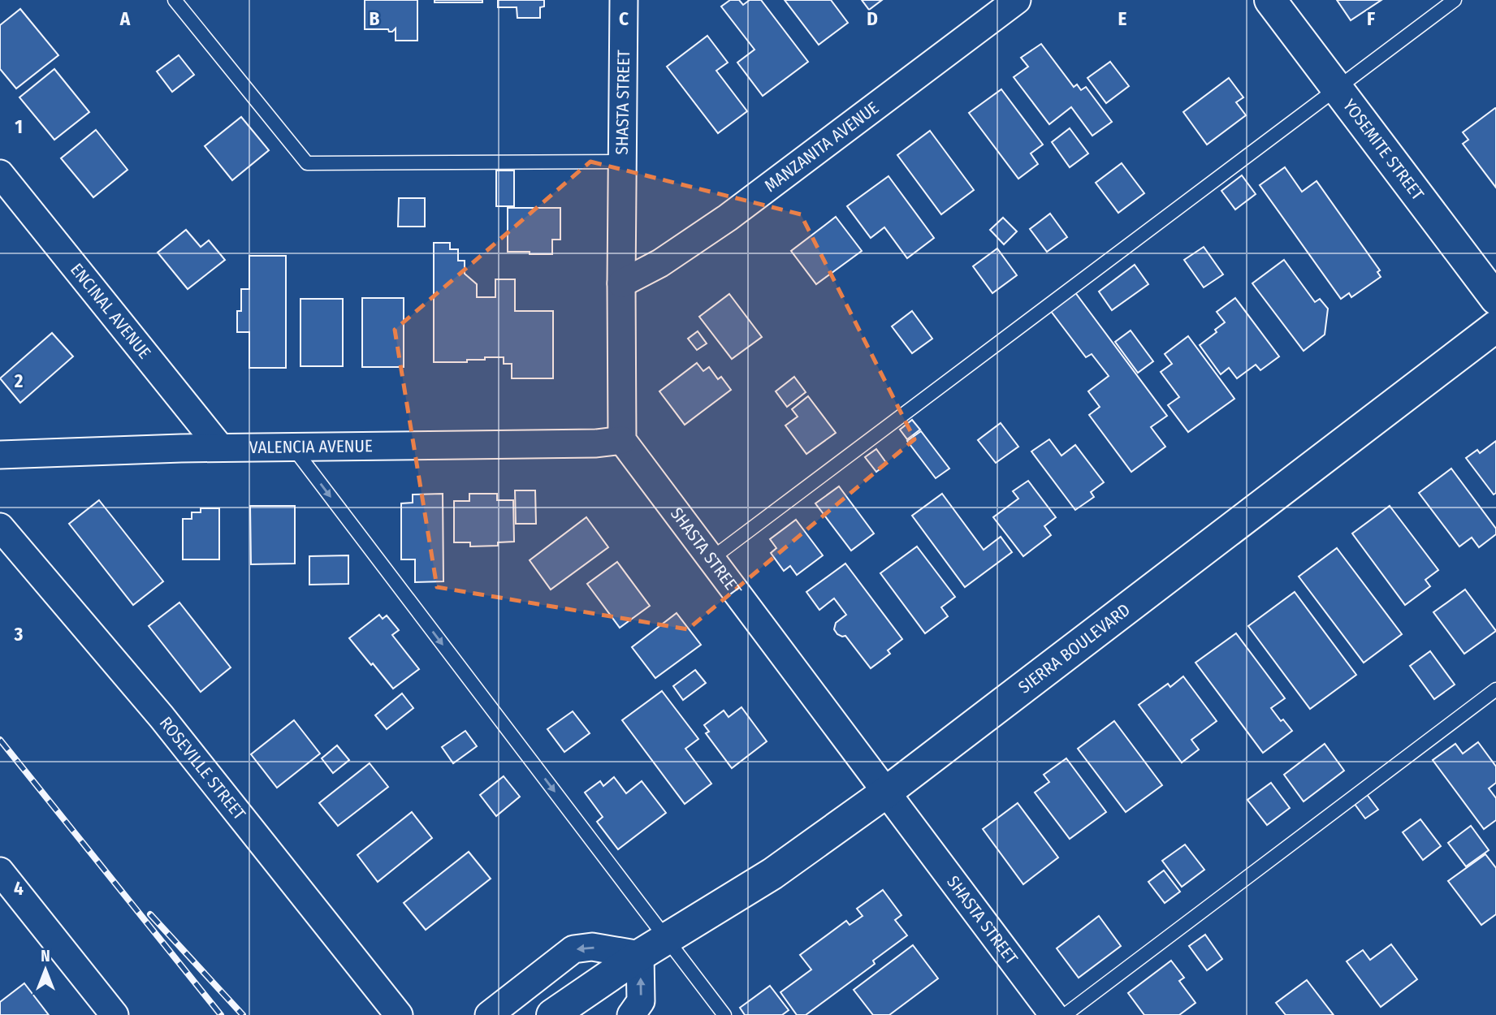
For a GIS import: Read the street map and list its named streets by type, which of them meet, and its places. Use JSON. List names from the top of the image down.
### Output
{
  "streets": {
    "street": [
      "SHASTA STREET",
      "MANZANITA AVENUE",
      "YOSEMITE STREET",
      "ENCINAL AVENUE",
      "VALENCIA AVENUE",
      "SIERRA BOULEVARD",
      "ROSEVILLE STREET"
    ]
  },
  "crossings": [
    ["SHASTA STREET", "MANZANITA AVENUE"],
    ["SHASTA STREET", "VALENCIA AVENUE"],
    ["SHASTA STREET", "SIERRA BOULEVARD"],
    ["ENCINAL AVENUE", "VALENCIA AVENUE"]
  ],
  "north": "top",
  "grid": {
    "columns": [
      "A",
      "B",
      "C",
      "D",
      "E",
      "F"
    ],
    "rows": [
      "1",
      "2",
      "3",
      "4"
    ]
  }
}
